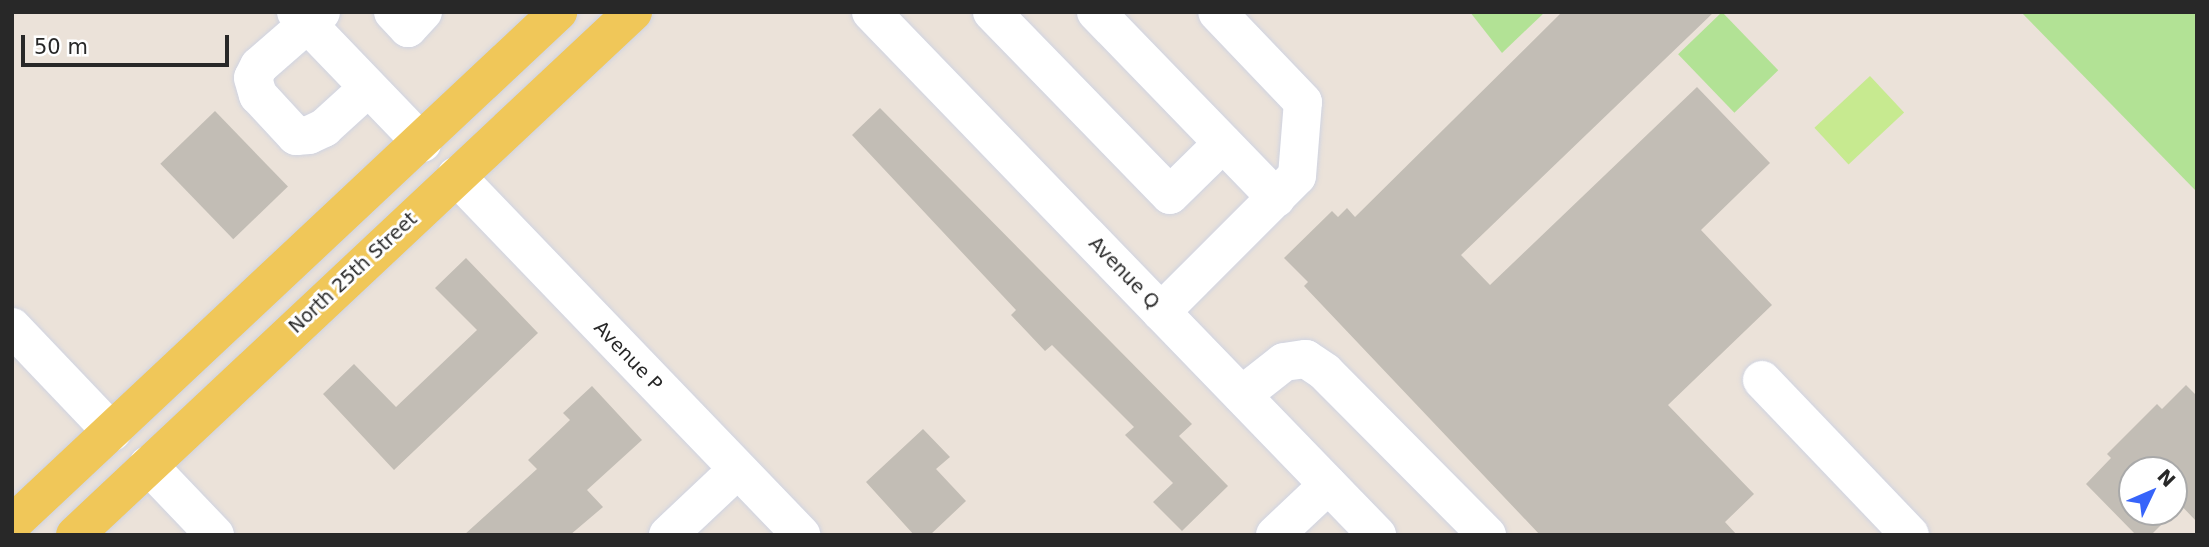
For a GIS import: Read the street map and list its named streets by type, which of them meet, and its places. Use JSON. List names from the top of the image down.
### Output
{
  "streets": {
    "main road": ["North 25th Street"],
    "street": ["Avenue Q", "Avenue P"]
  },
  "crossings": [
    ["North 25th Street", "Avenue P"]
  ],
  "scale_bar": "50 m",
  "north": "top right"
}
